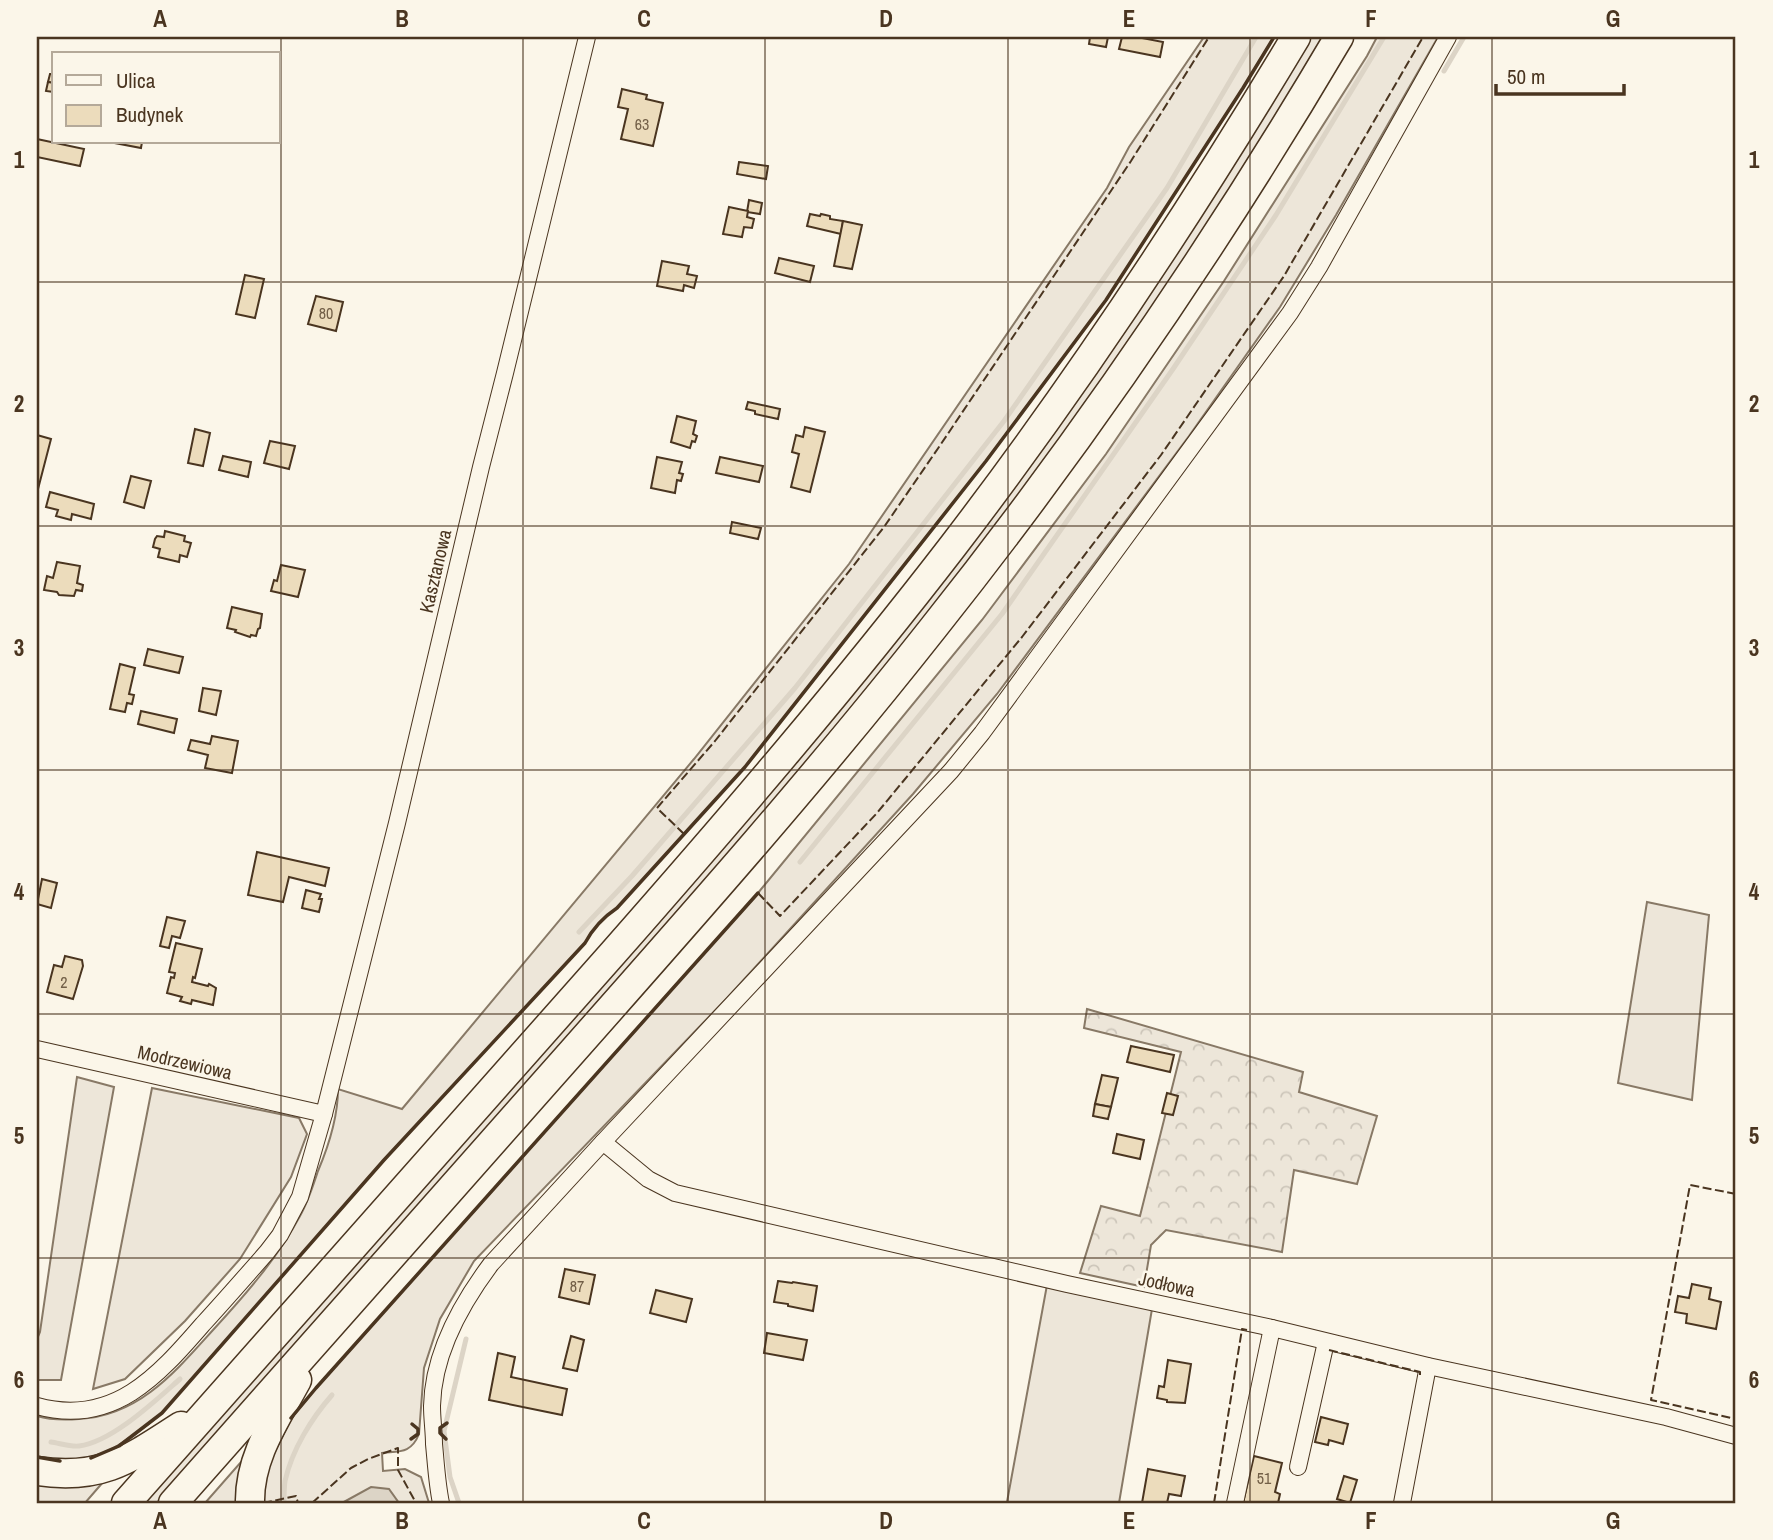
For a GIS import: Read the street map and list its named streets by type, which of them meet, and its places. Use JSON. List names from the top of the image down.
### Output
{
  "streets": {
    "street": ["Kasztanowa", "Modrzewiowa", "Jodłowa"]
  },
  "crossings": [
    ["Kasztanowa", "Modrzewiowa"]
  ],
  "house_numbers": [
    "63",
    "80",
    "2",
    "87",
    "51"
  ],
  "legend": ["Ulica", "Budynek"],
  "scale_bar": "50 m",
  "grid": {
    "columns": [
      "A",
      "B",
      "C",
      "D",
      "E",
      "F",
      "G"
    ],
    "rows": [
      "1",
      "2",
      "3",
      "4",
      "5",
      "6"
    ]
  }
}
